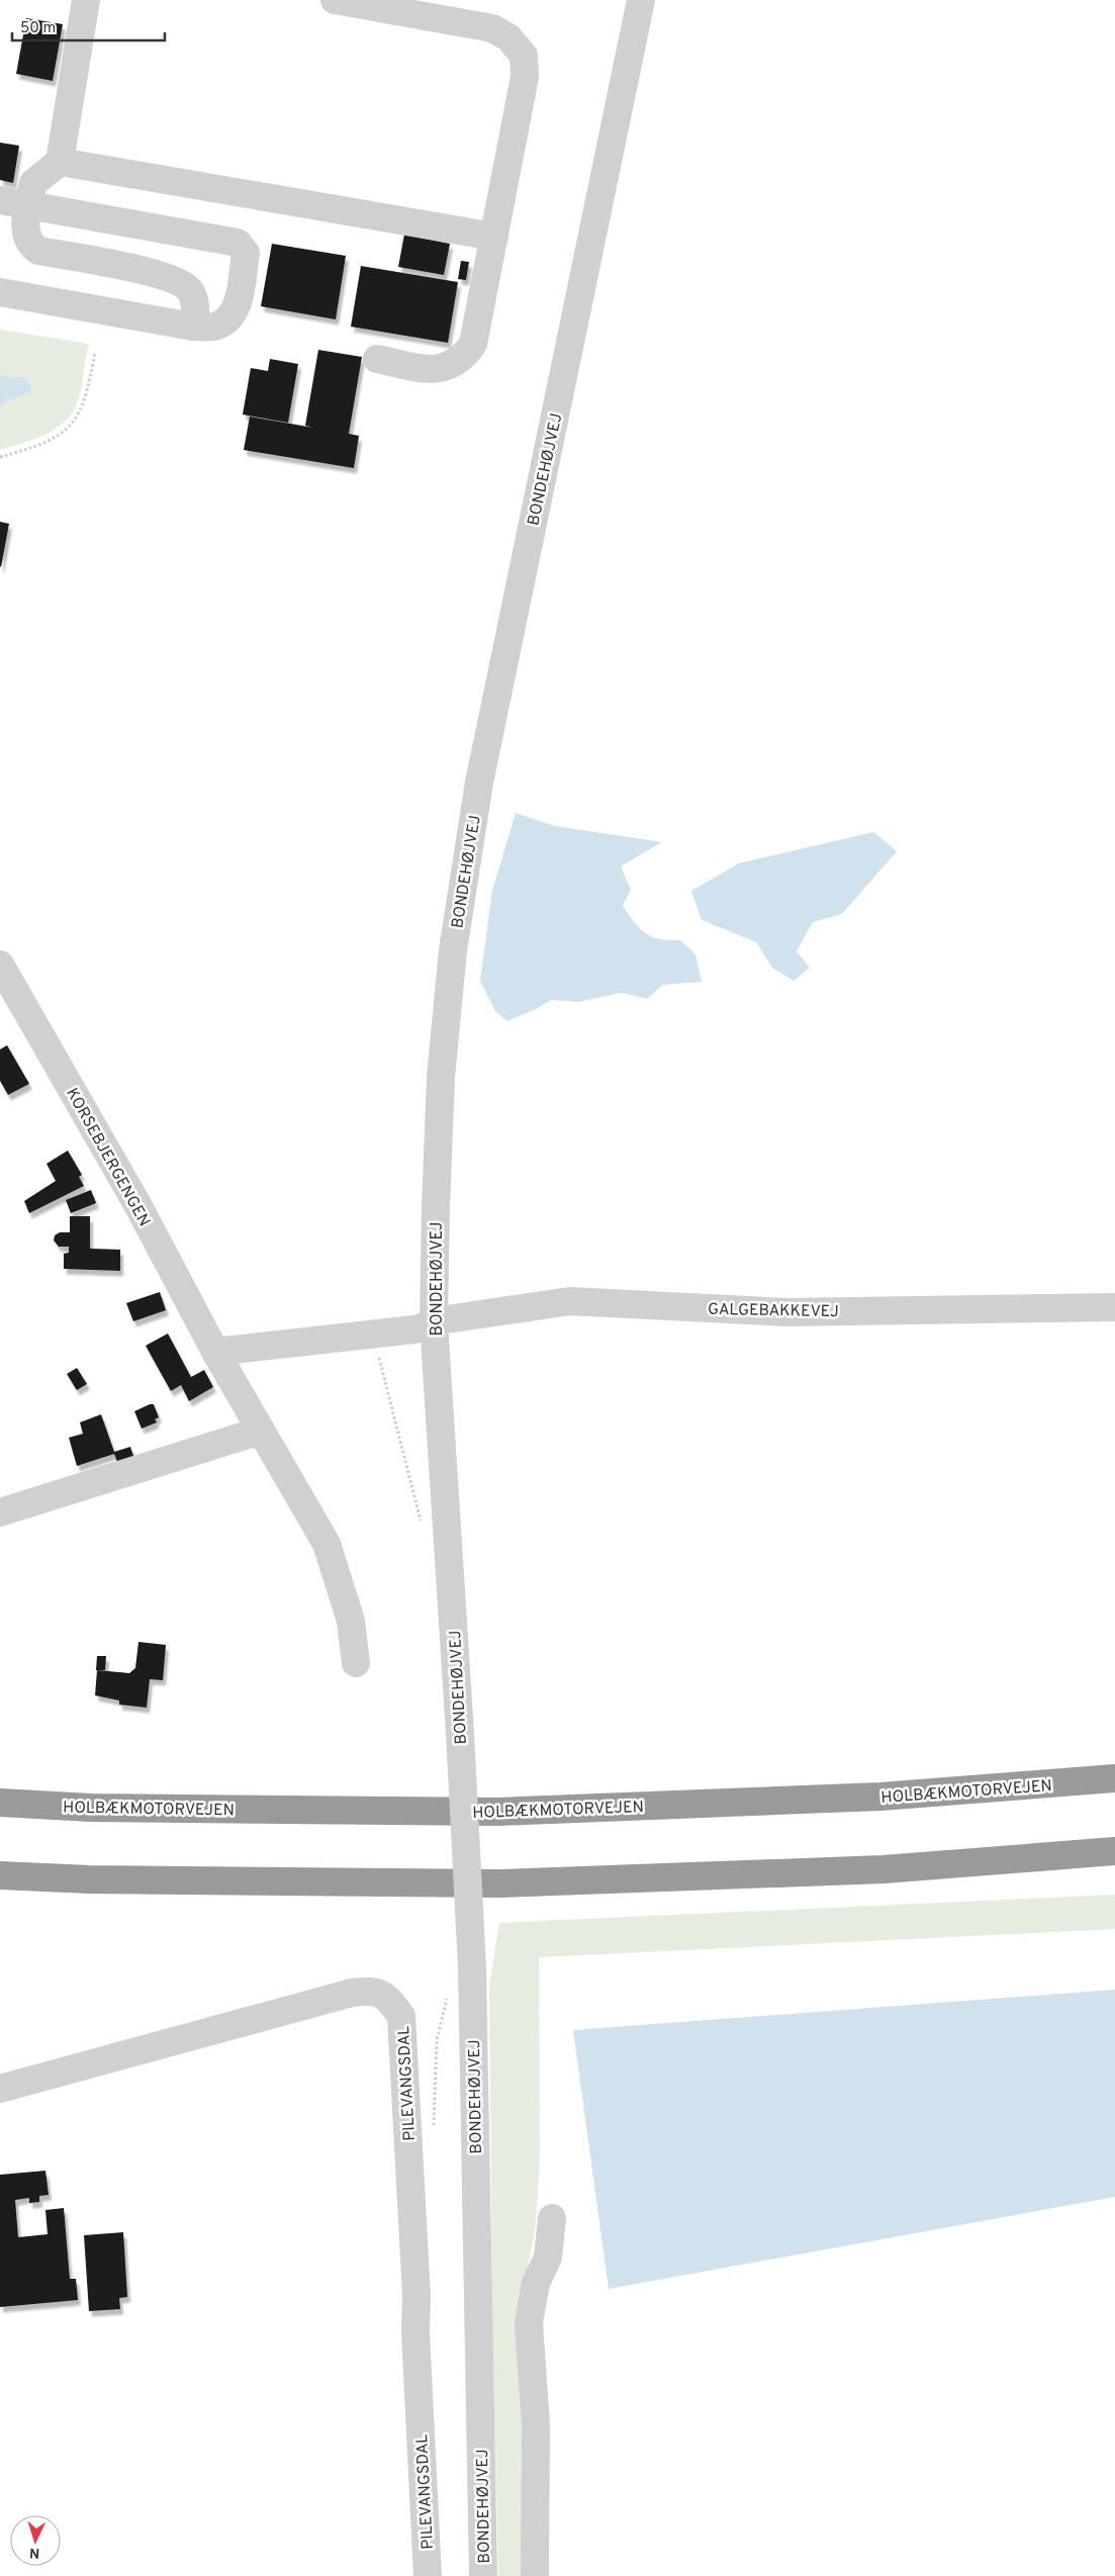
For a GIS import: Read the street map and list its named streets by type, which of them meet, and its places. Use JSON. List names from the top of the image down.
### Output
{
  "streets": {
    "highway": ["HOLBÆKMOTORVEJEN"],
    "street": [
      "BONDEHØJVEJ",
      "KORSEBJERGENGEN",
      "GALGEBAKKEVEJ",
      "PILEVANGSDAL"
    ]
  },
  "crossings": [
    ["BONDEHØJVEJ", "GALGEBAKKEVEJ"]
  ],
  "scale_bar": "50 m",
  "north": "bottom"
}
